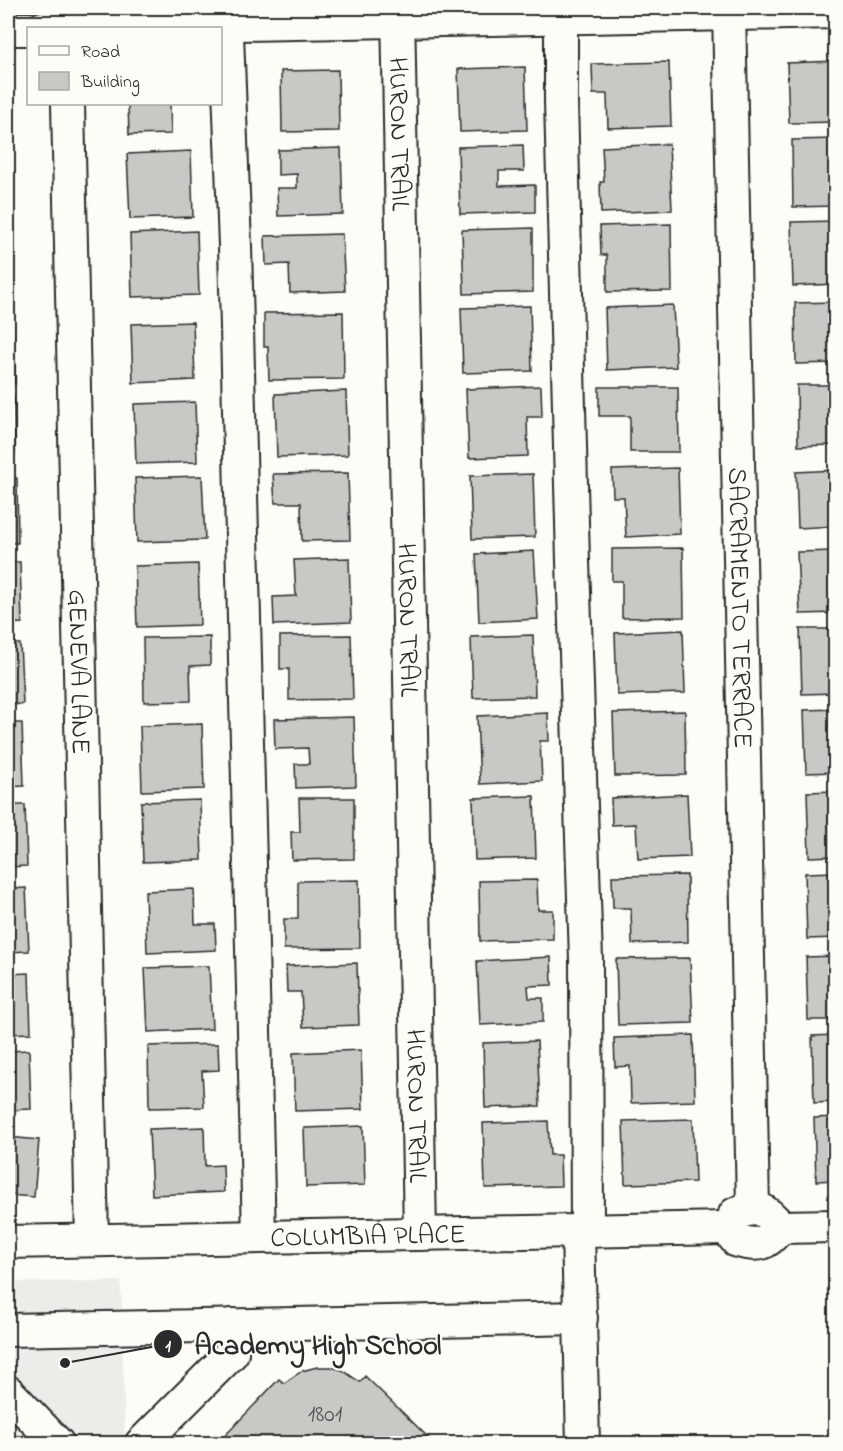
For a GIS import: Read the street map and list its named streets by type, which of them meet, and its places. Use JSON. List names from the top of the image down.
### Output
{
  "streets": {
    "street": [
      "HURON TRAIL",
      "SACRAMENTO TERRACE",
      "GENEVA LANE",
      "COLUMBIA PLACE"
    ]
  },
  "crossings": [
    ["HURON TRAIL", "COLUMBIA PLACE"],
    ["SACRAMENTO TERRACE", "COLUMBIA PLACE"],
    ["GENEVA LANE", "COLUMBIA PLACE"]
  ],
  "places": ["Academy High School"],
  "house_numbers": ["1801"],
  "legend": ["Road", "Building"]
}
